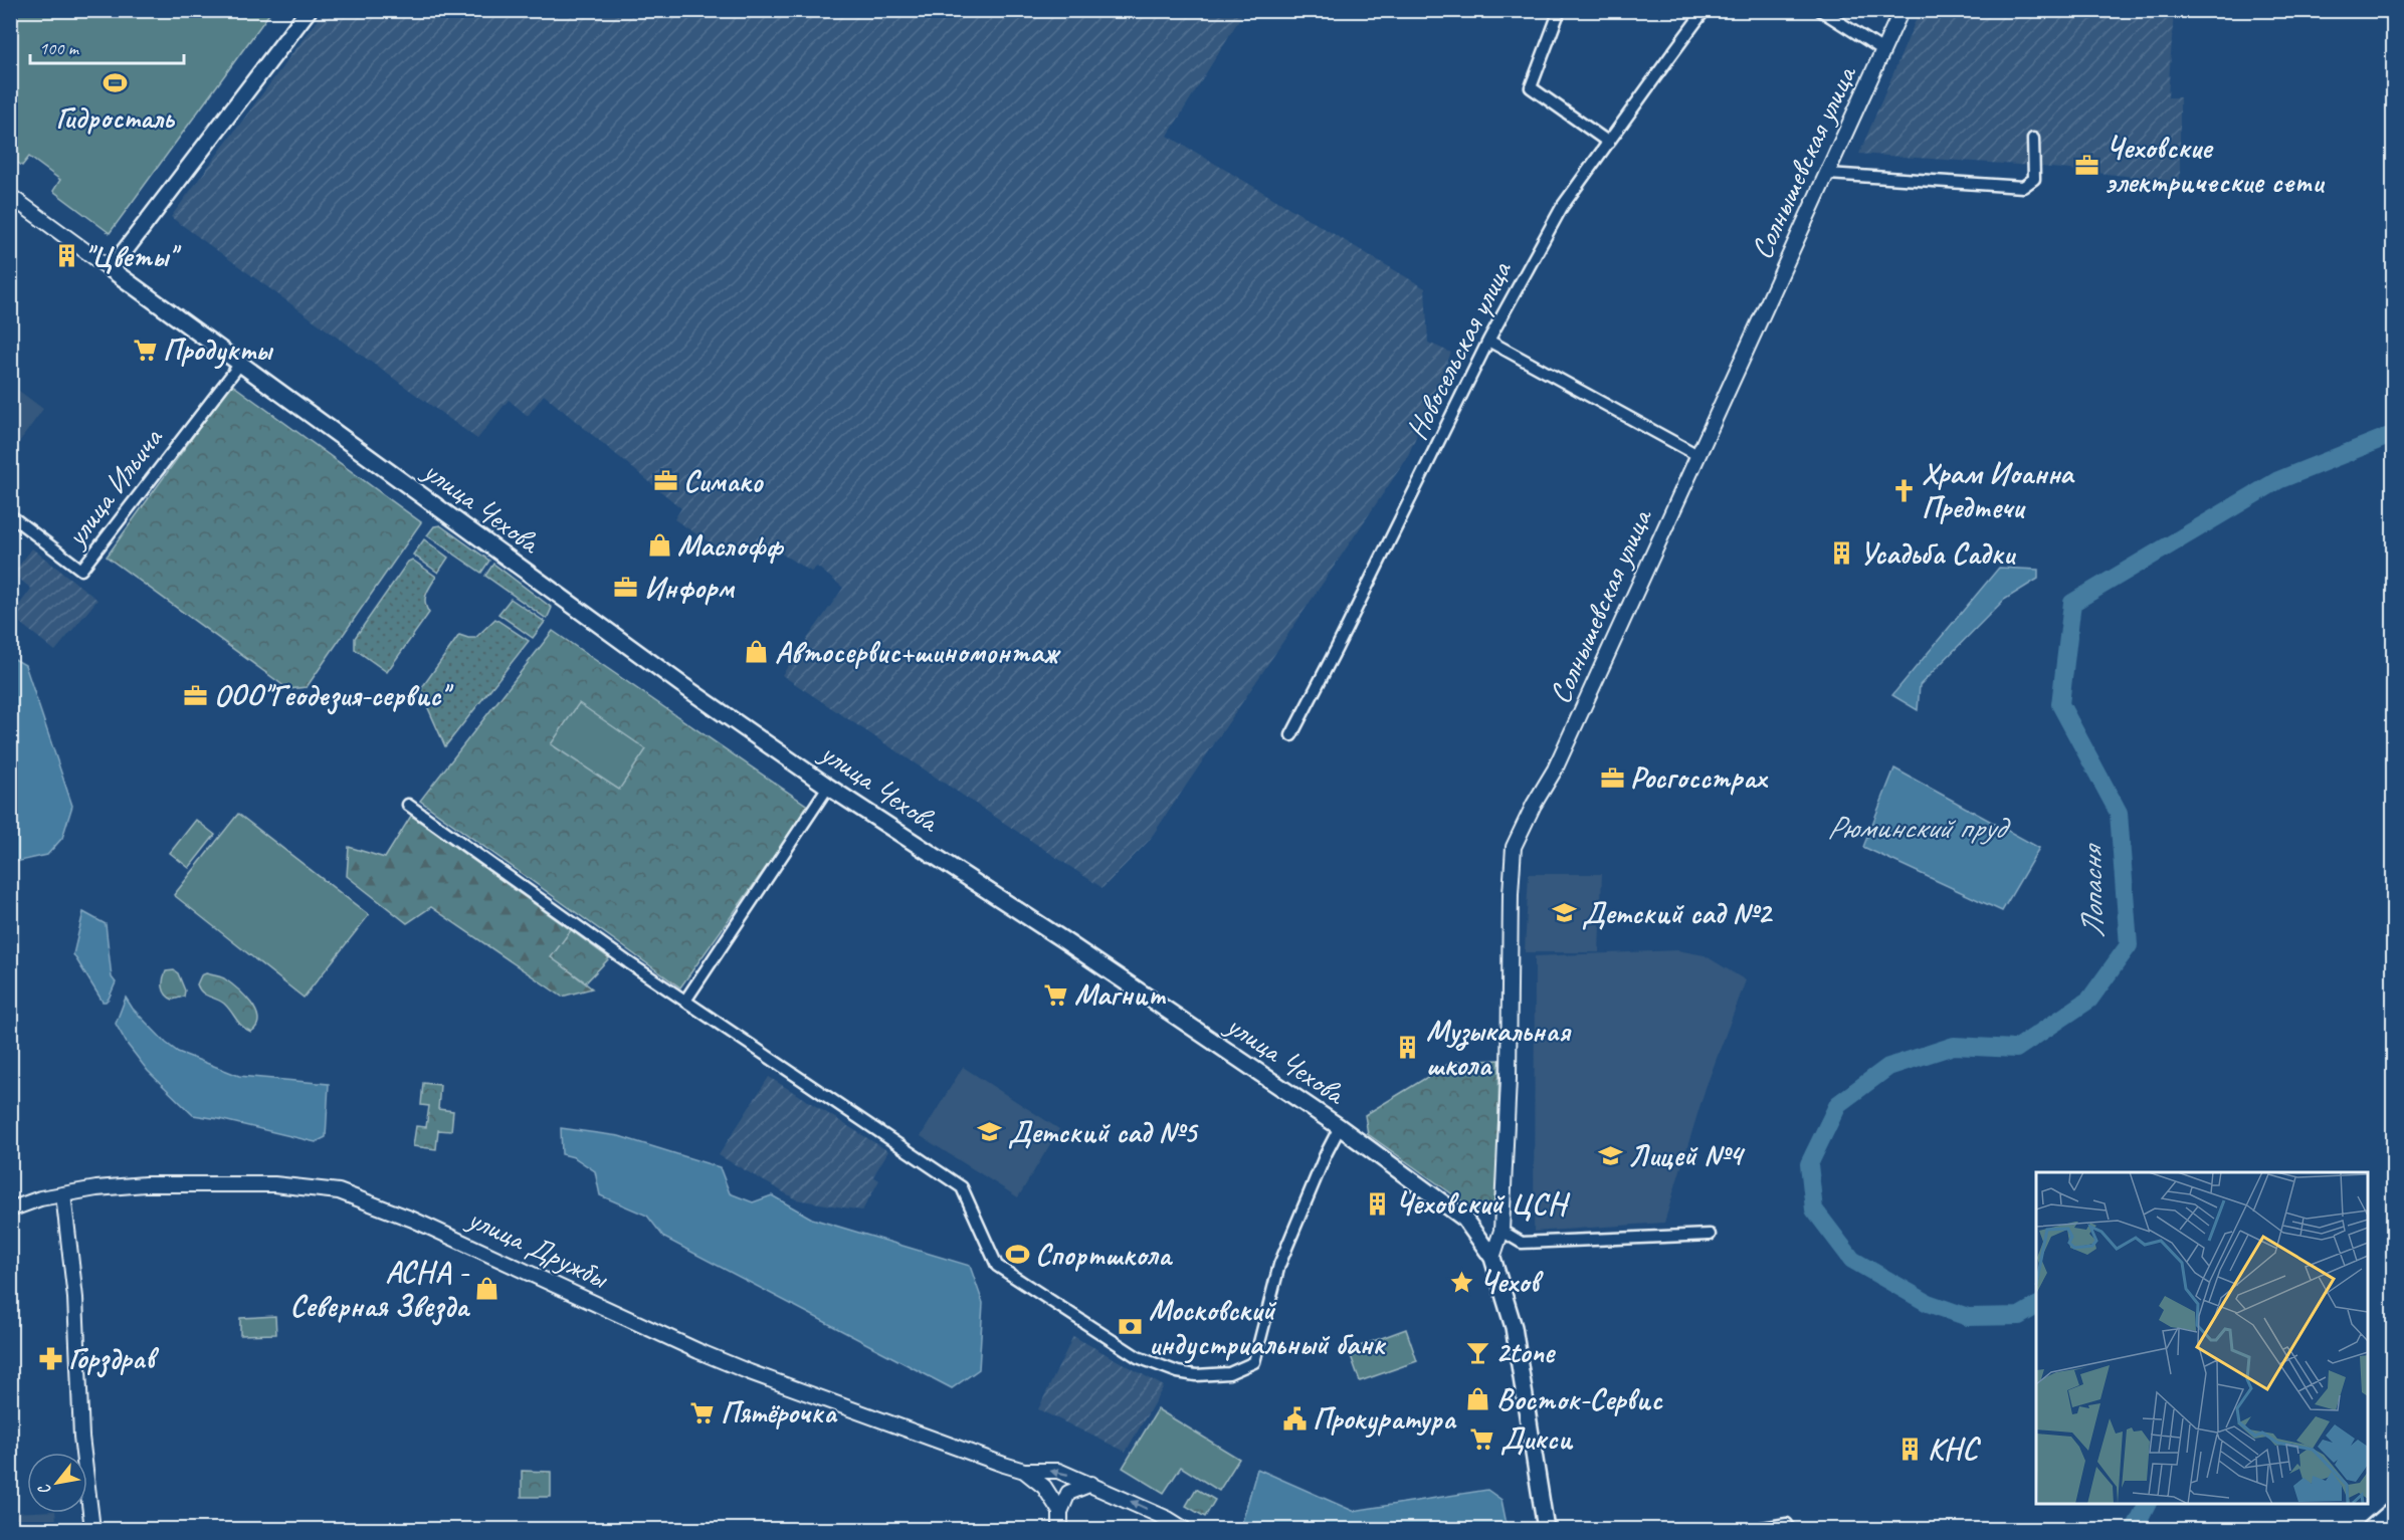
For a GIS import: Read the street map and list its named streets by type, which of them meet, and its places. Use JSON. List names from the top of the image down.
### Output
{
  "streets": {
    "main road": ["улица Чехова"],
    "street": [
      "Солнышевская улица",
      "Новосельская улица",
      "улица Ильича",
      "улица Дружбы"
    ]
  },
  "crossings": [
    ["Солнышевская улица", "улица Чехова"],
    ["улица Ильича", "улица Чехова"]
  ],
  "water": ["Рюминский пруд", "Лопасня"],
  "places": {
    "sports": ["Гидросталь", "Спортшкола"],
    "office": [
      "Чеховские электрические сети",
      "Симако",
      "Информ",
      "ООО\"Геодезия-сервис\"",
      "Росгосстрах"
    ],
    "building": [
      "\"Цветы\"",
      "Усадьба Садки",
      "Музыкальная школа",
      "Чеховский ЦСН",
      "КНС"
    ],
    "supermarket": [
      "Продукты",
      "Магнит",
      "Пятёрочка",
      "Дикси"
    ],
    "church": ["Храм Иоанна Предтечи"],
    "shop": [
      "Маслофф",
      "Автосервис+шиномонтаж",
      "АСНА - Северная Звезда",
      "Восток-Сервис"
    ],
    "school or university": ["Детский сад №2", "Детский сад №5", "Лицей №4"],
    "place": ["Чехов"],
    "bank": ["Московский индустриальный банк"],
    "bar": ["2tone"],
    "pharmacy": ["Горздрав"],
    "public building": ["Прокуратура"]
  },
  "scale_bar": "100 m",
  "north": "bottom left"
}
